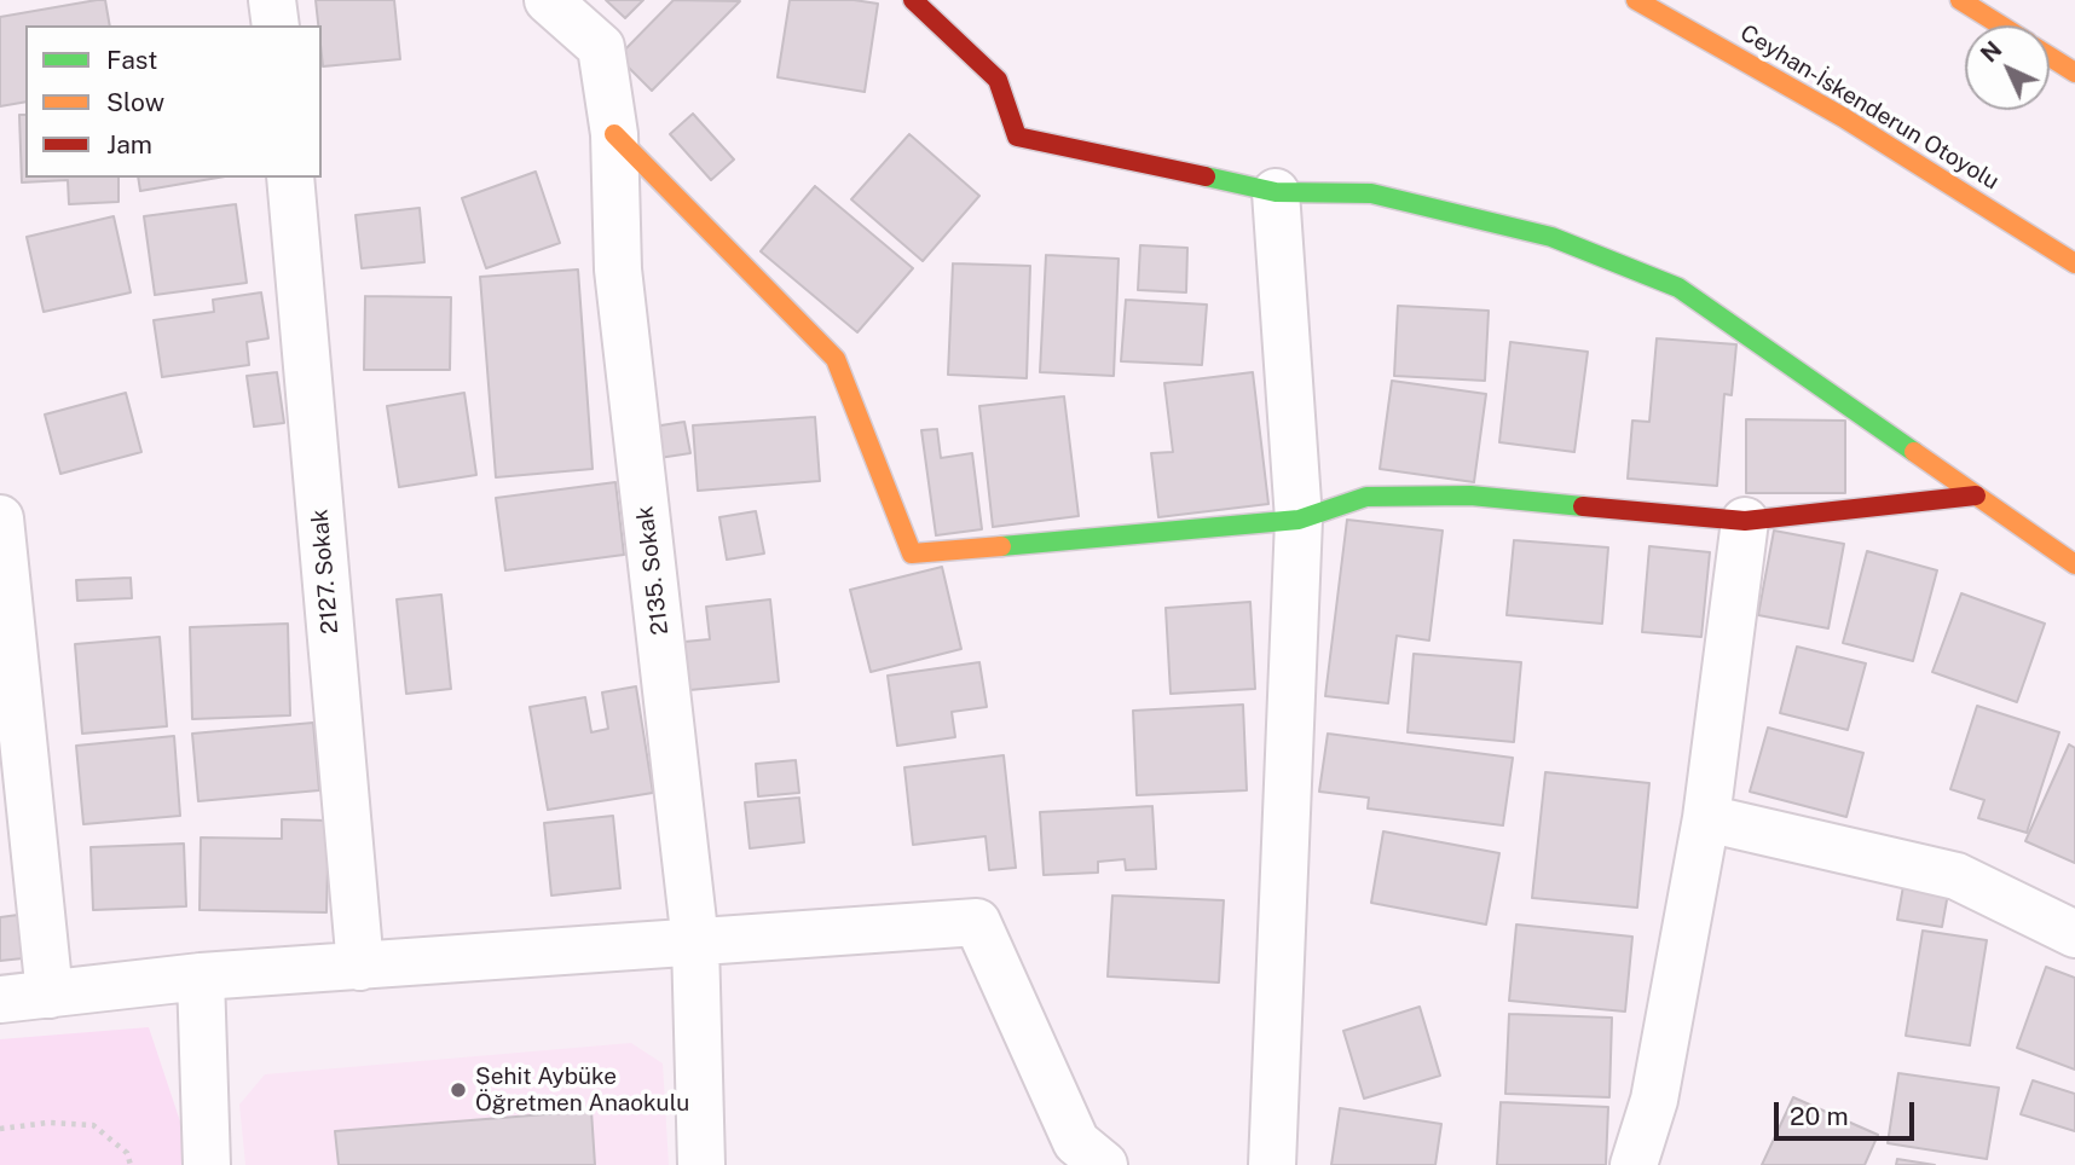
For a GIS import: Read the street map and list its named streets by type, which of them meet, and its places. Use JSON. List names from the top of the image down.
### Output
{
  "streets": {
    "main road": ["Ceyhan-İskenderun Otoyolu"],
    "street": ["2135. Sokak", "2127. Sokak"]
  },
  "places": ["Şehit Aybüke Öğretmen Anaokulu"],
  "legend": ["Fast", "Slow", "Jam"],
  "scale_bar": "20 m",
  "north": "top left"
}
